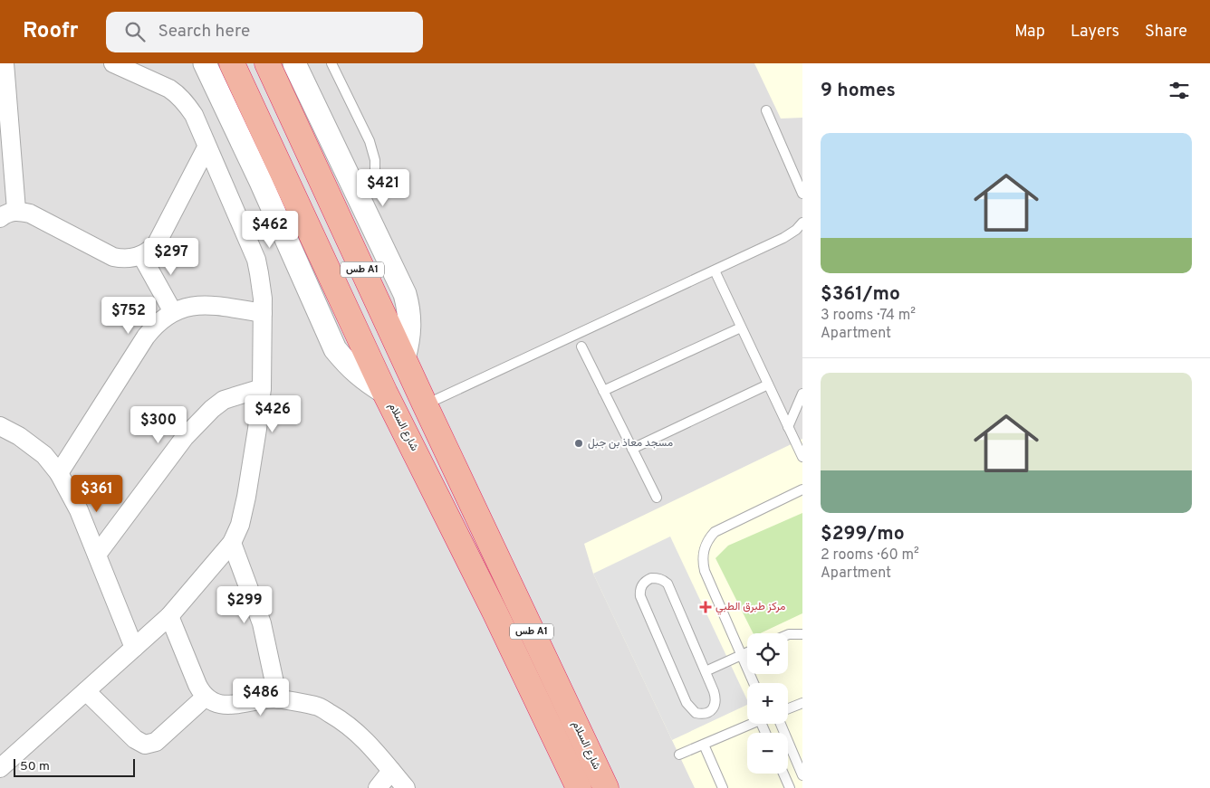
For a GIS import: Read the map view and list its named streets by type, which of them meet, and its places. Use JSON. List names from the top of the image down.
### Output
{
  "streets": {
    "highway": ["طس A1", "شارع السلام"]
  },
  "places": {
    "other": ["مسجد معاذ بن جبل"],
    "health": ["مركز طبرق الطبي"]
  },
  "scale_bar": "50 m",
  "page": {
    "header": "Roofr",
    "search": "Search here",
    "nav": ["Map", "Layers", "Share"],
    "heading": "9 homes",
    "list": [
      {
        "name": "$361/mo",
        "note": "3 rooms · 74 m² · Apartment"
      },
      {
        "name": "$299/mo",
        "note": "2 rooms · 60 m² · Apartment"
      }
    ],
    "price": [
      "$421",
      "$462",
      "$297",
      "$752",
      "$426",
      "$300",
      "$361",
      "$299",
      "$486"
    ],
    "map_buttons": ["+", "−"],
    "scale": "50 m"
  }
}
